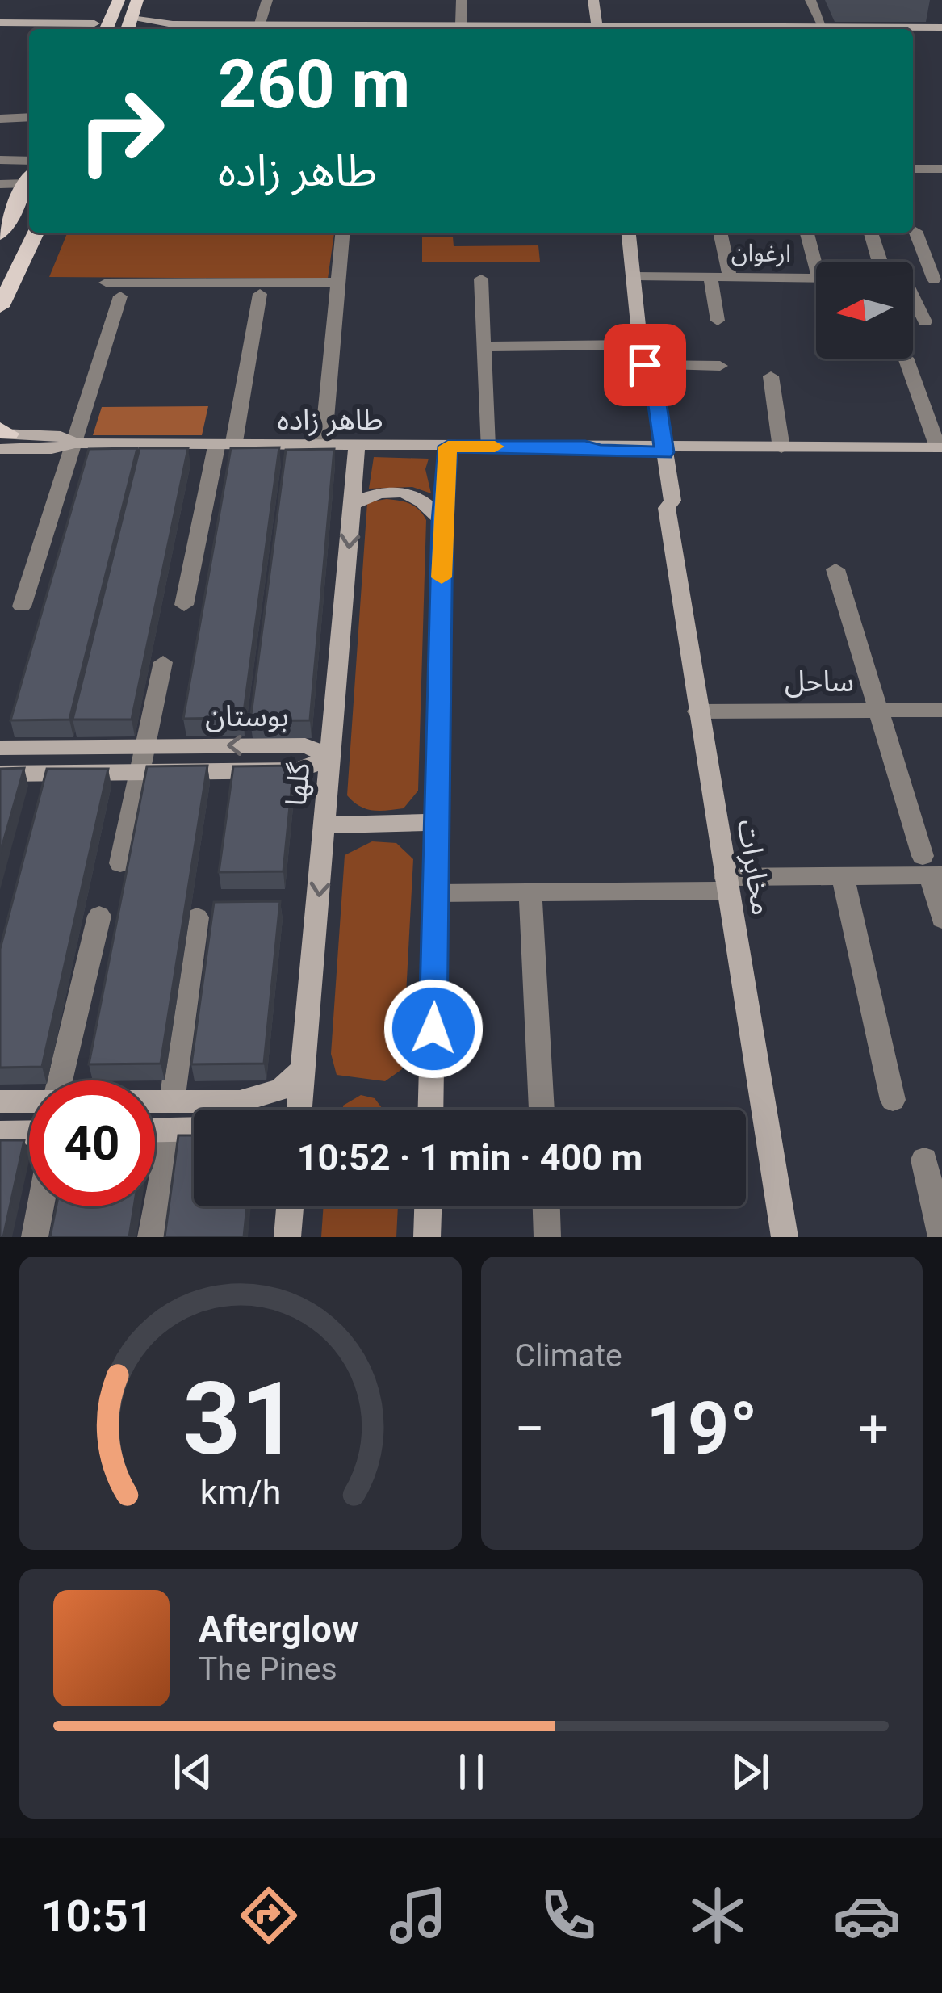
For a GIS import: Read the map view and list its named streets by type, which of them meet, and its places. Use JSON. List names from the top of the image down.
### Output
{
  "streets": {
    "street": [
      "ارغوان",
      "طاهر زاده",
      "ساحل",
      "بوستان",
      "گلها",
      "مخابرات"
    ]
  },
  "crossings": [
    ["ارغوان", "مخابرات"],
    ["طاهر زاده", "گلها"],
    ["طاهر زاده", "مخابرات"],
    ["ساحل", "مخابرات"],
    ["بوستان", "گلها"]
  ],
  "north": "left",
  "page": {
    "turn": ["260 m", "طاهر زاده"],
    "limit": "40",
    "trip": "10:52 · 1 min · 400 m",
    "tile": "Climate",
    "heat": ["−", "19°", "+"],
    "song": ["Afterglow", "The Pines"],
    "tabs": "10:51",
    "gauge": ["31", "km/h"]
  }
}
